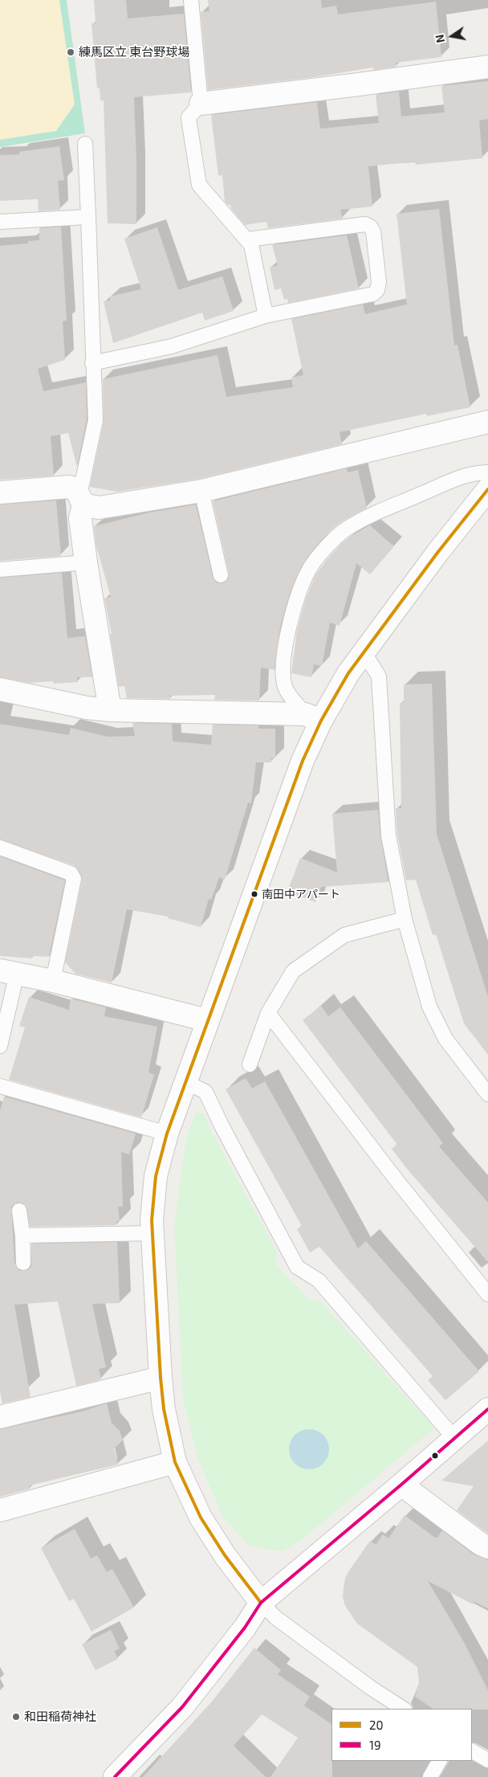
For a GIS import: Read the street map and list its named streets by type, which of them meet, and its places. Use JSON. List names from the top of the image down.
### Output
{
  "places": ["練馬区立 東台野球場", "南田中アパート", "和田稲荷神社"],
  "lines": ["transit line 20", "transit line 19"],
  "legend": ["20", "19"],
  "north": "left"
}
